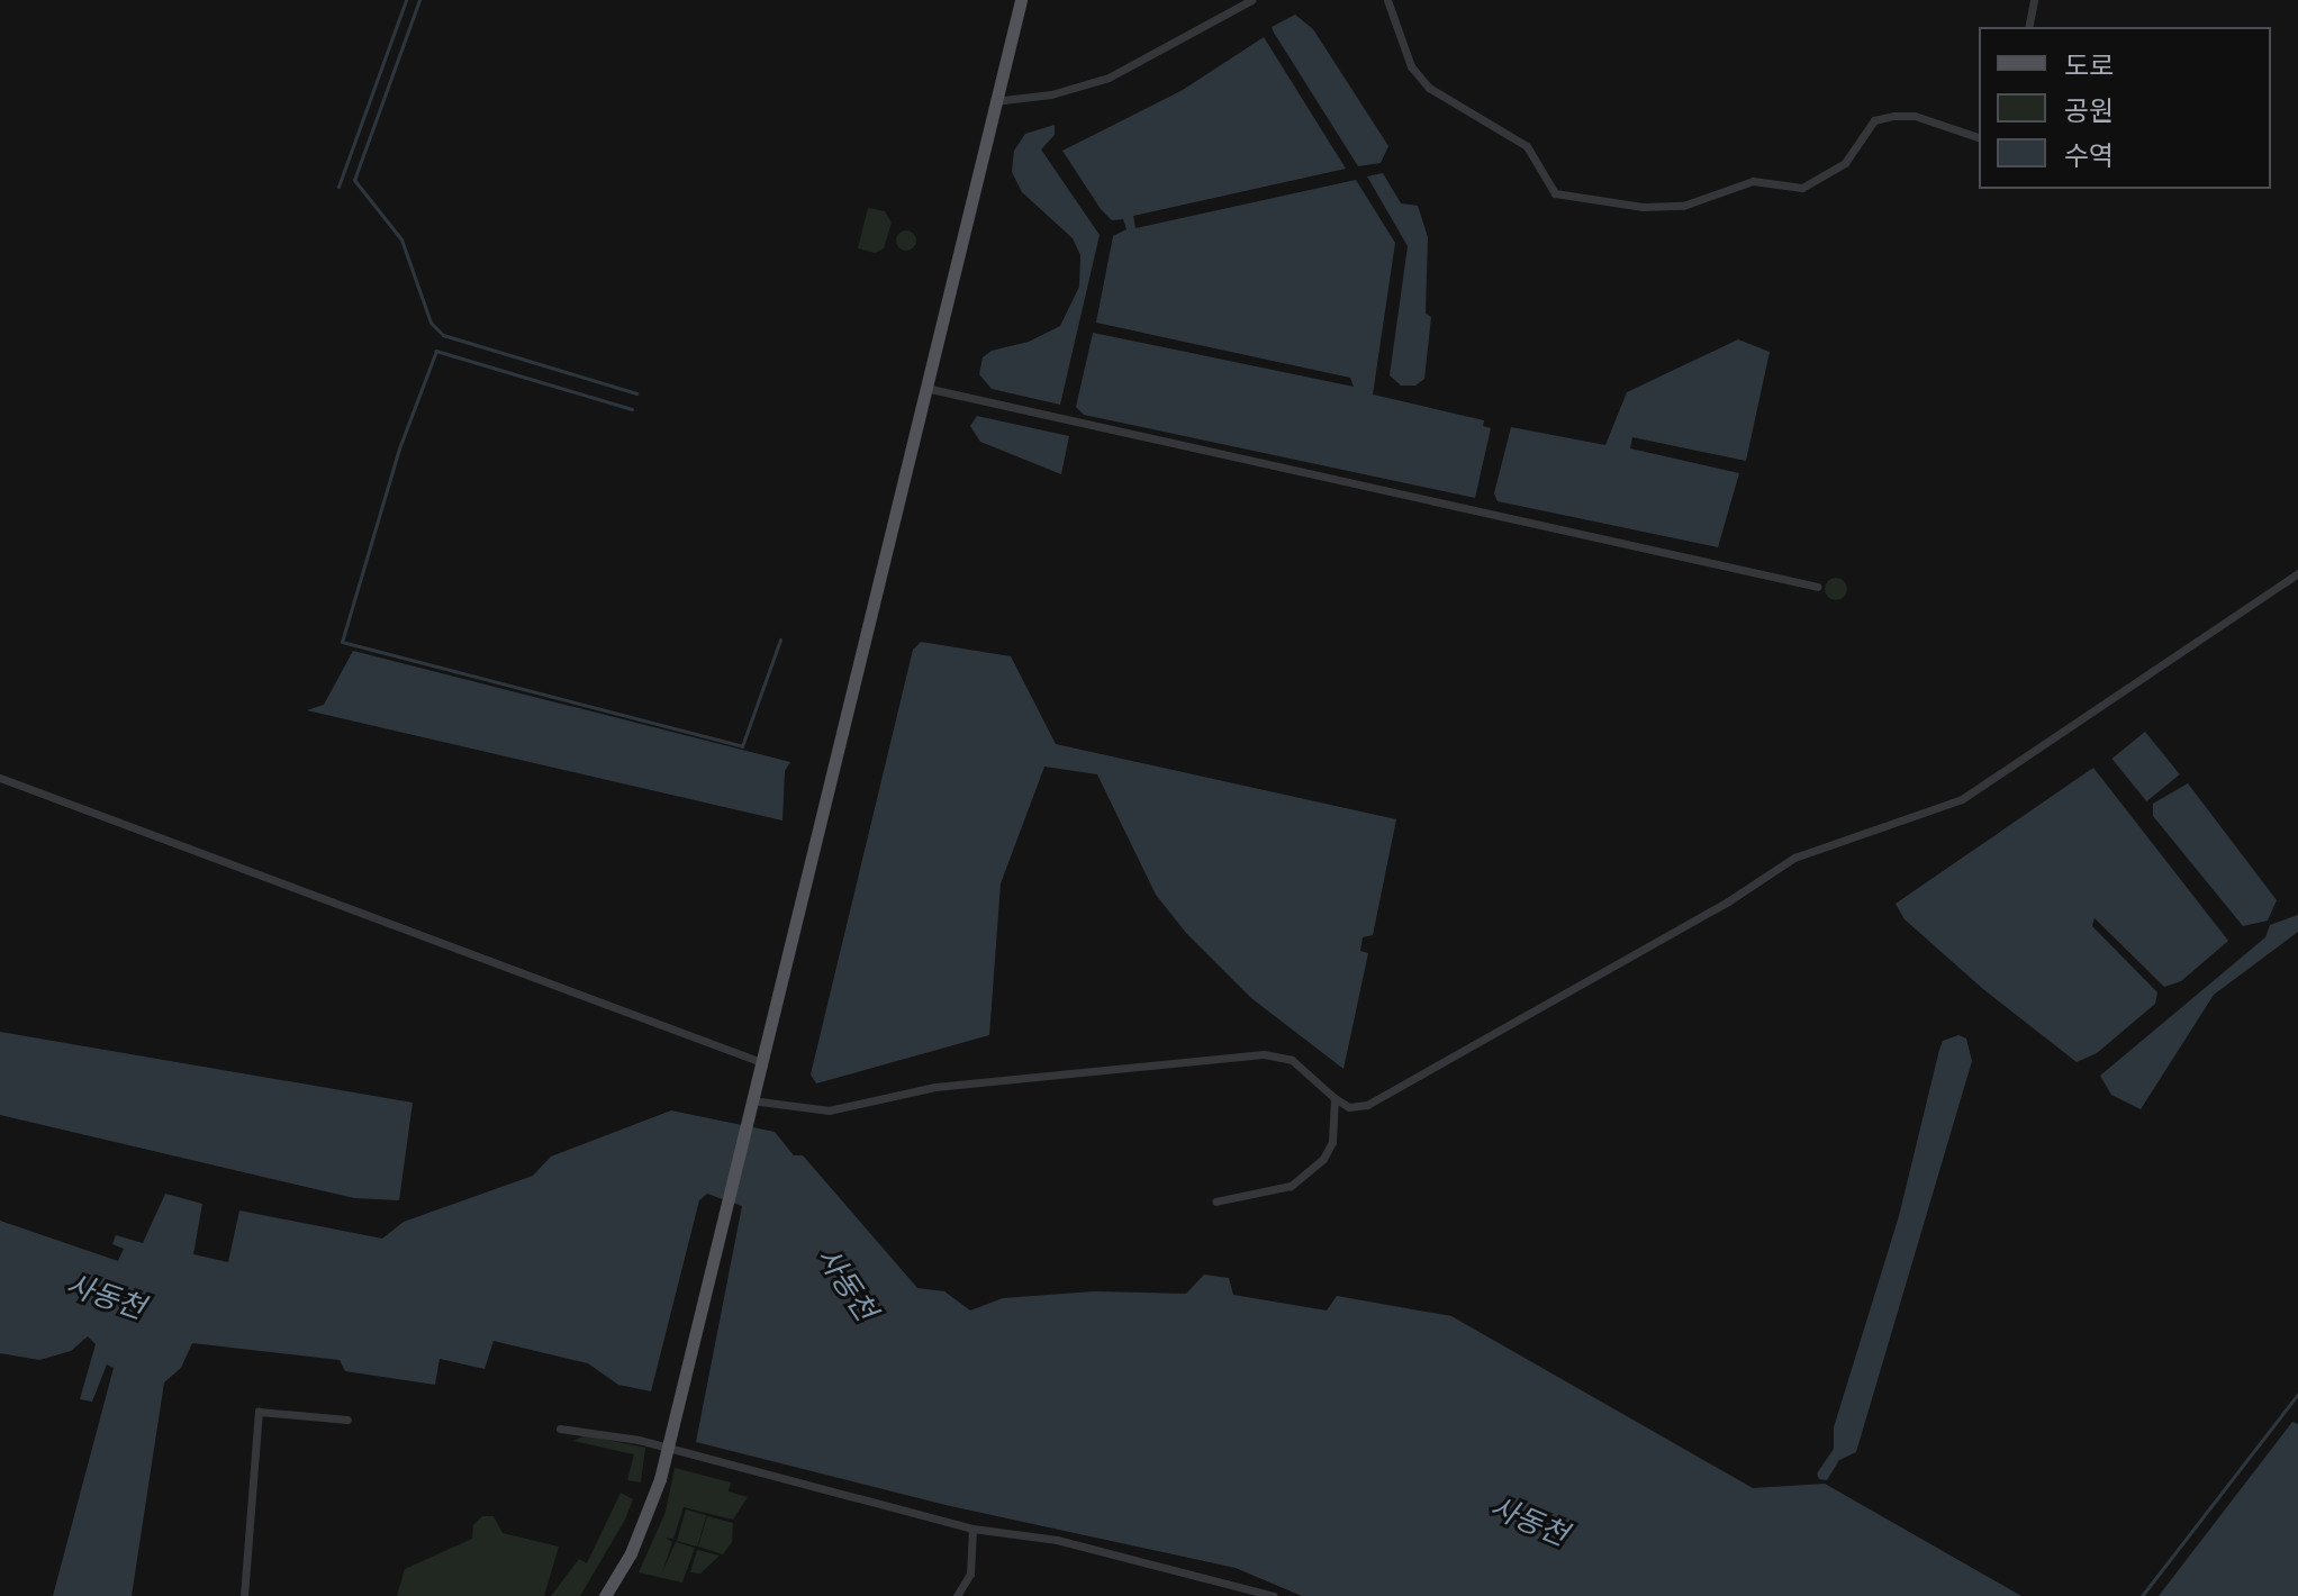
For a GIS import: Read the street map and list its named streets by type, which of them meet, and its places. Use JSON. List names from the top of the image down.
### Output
{
  "water": ["사동천"],
  "legend": ["도로", "공원", "수역"]
}
